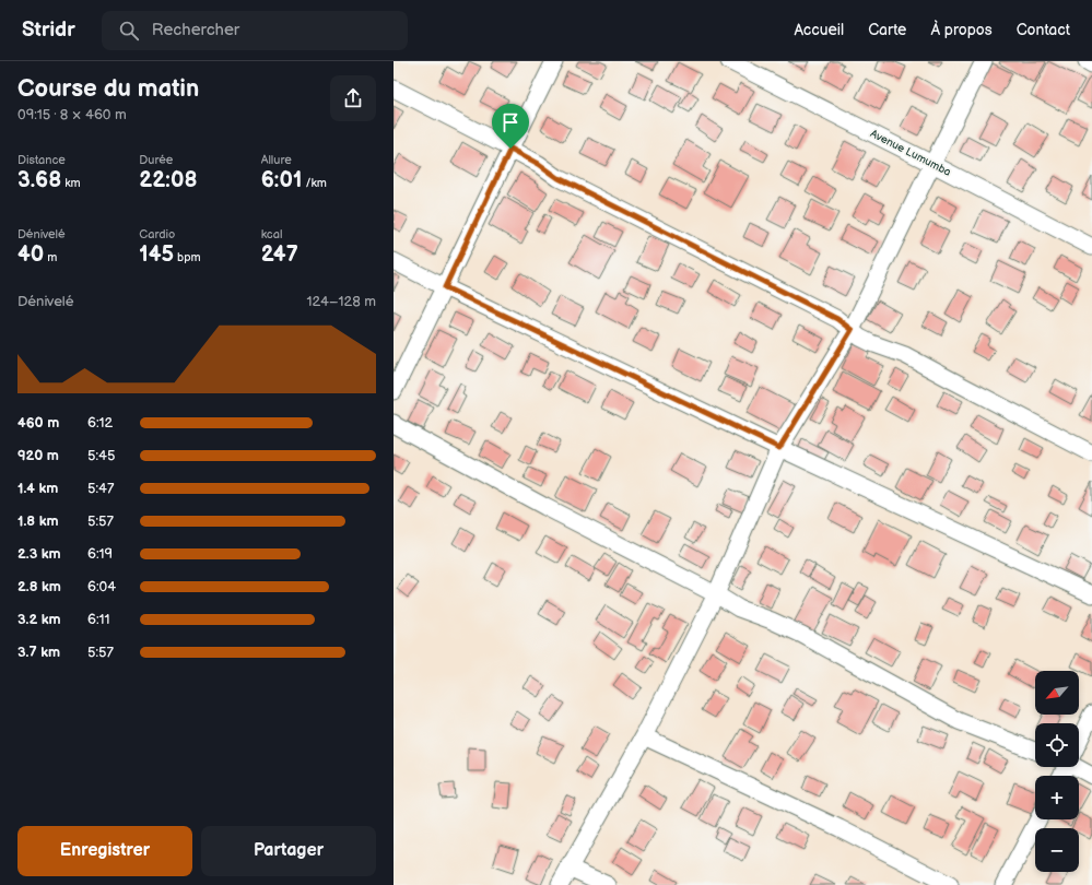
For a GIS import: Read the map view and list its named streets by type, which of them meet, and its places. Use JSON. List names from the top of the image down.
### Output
{
  "streets": {
    "street": ["Avenue Lumumba"]
  },
  "north": "bottom left",
  "page": {
    "header": "Stridr",
    "search": "Rechercher",
    "nav": [
      "Accueil",
      "Carte",
      "À propos",
      "Contact"
    ],
    "heading": ["Course du matin", "09:15 · 8 × 460 m"],
    "stats": [
      ["Distance", "3.68 km"],
      ["Durée", "22:08"],
      ["Allure", "6:01 /km"],
      ["Dénivelé", "40 m"],
      ["Cardio", "145 bpm"],
      ["kcal", "247"]
    ],
    "chart": ["Dénivelé", "124–128 m"],
    "list": [
      {
        "name": "460 m",
        "note": "6:12"
      },
      {
        "name": "920 m",
        "note": "5:45"
      },
      {
        "name": "1.4 km",
        "note": "5:47"
      },
      {
        "name": "1.8 km",
        "note": "5:57"
      },
      {
        "name": "2.3 km",
        "note": "6:19"
      },
      {
        "name": "2.8 km",
        "note": "6:04"
      },
      {
        "name": "3.2 km",
        "note": "6:11"
      },
      {
        "name": "3.7 km",
        "note": "5:57"
      }
    ],
    "map_buttons": ["+", "−"],
    "buttons": ["Enregistrer", "Partager"]
  }
}
